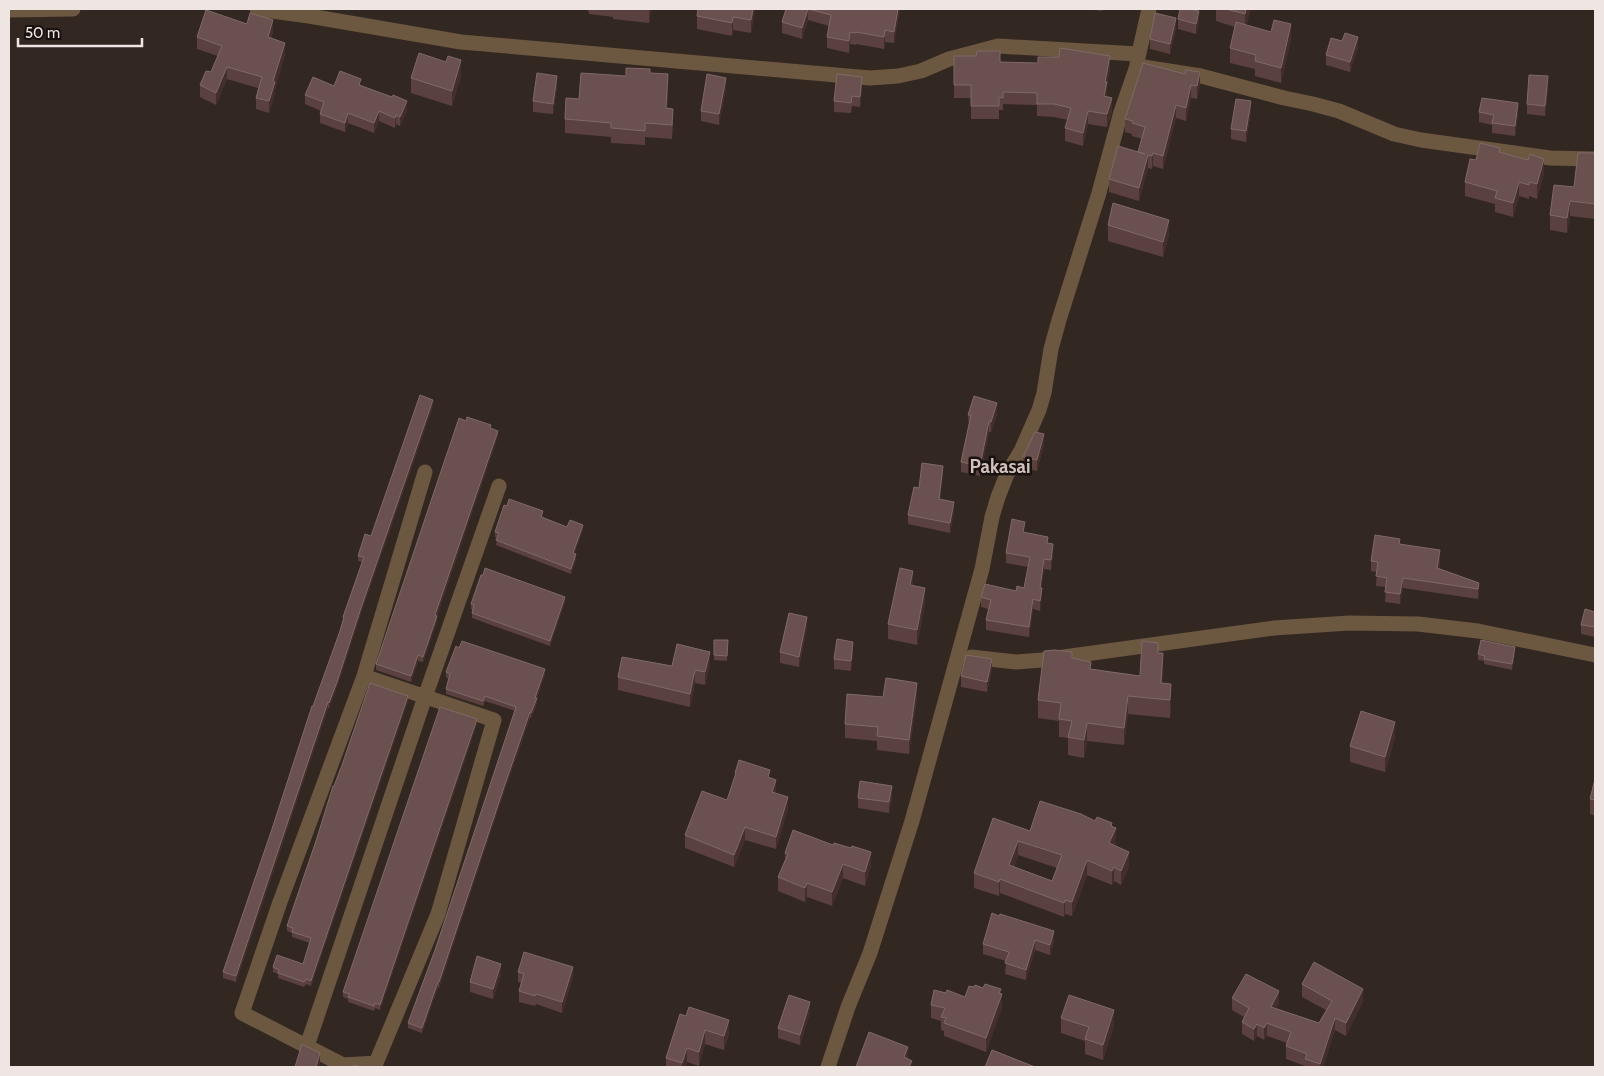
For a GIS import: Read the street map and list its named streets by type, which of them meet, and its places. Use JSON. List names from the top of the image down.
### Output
{
  "districts": ["Pakasai"],
  "scale_bar": "50 m"
}
